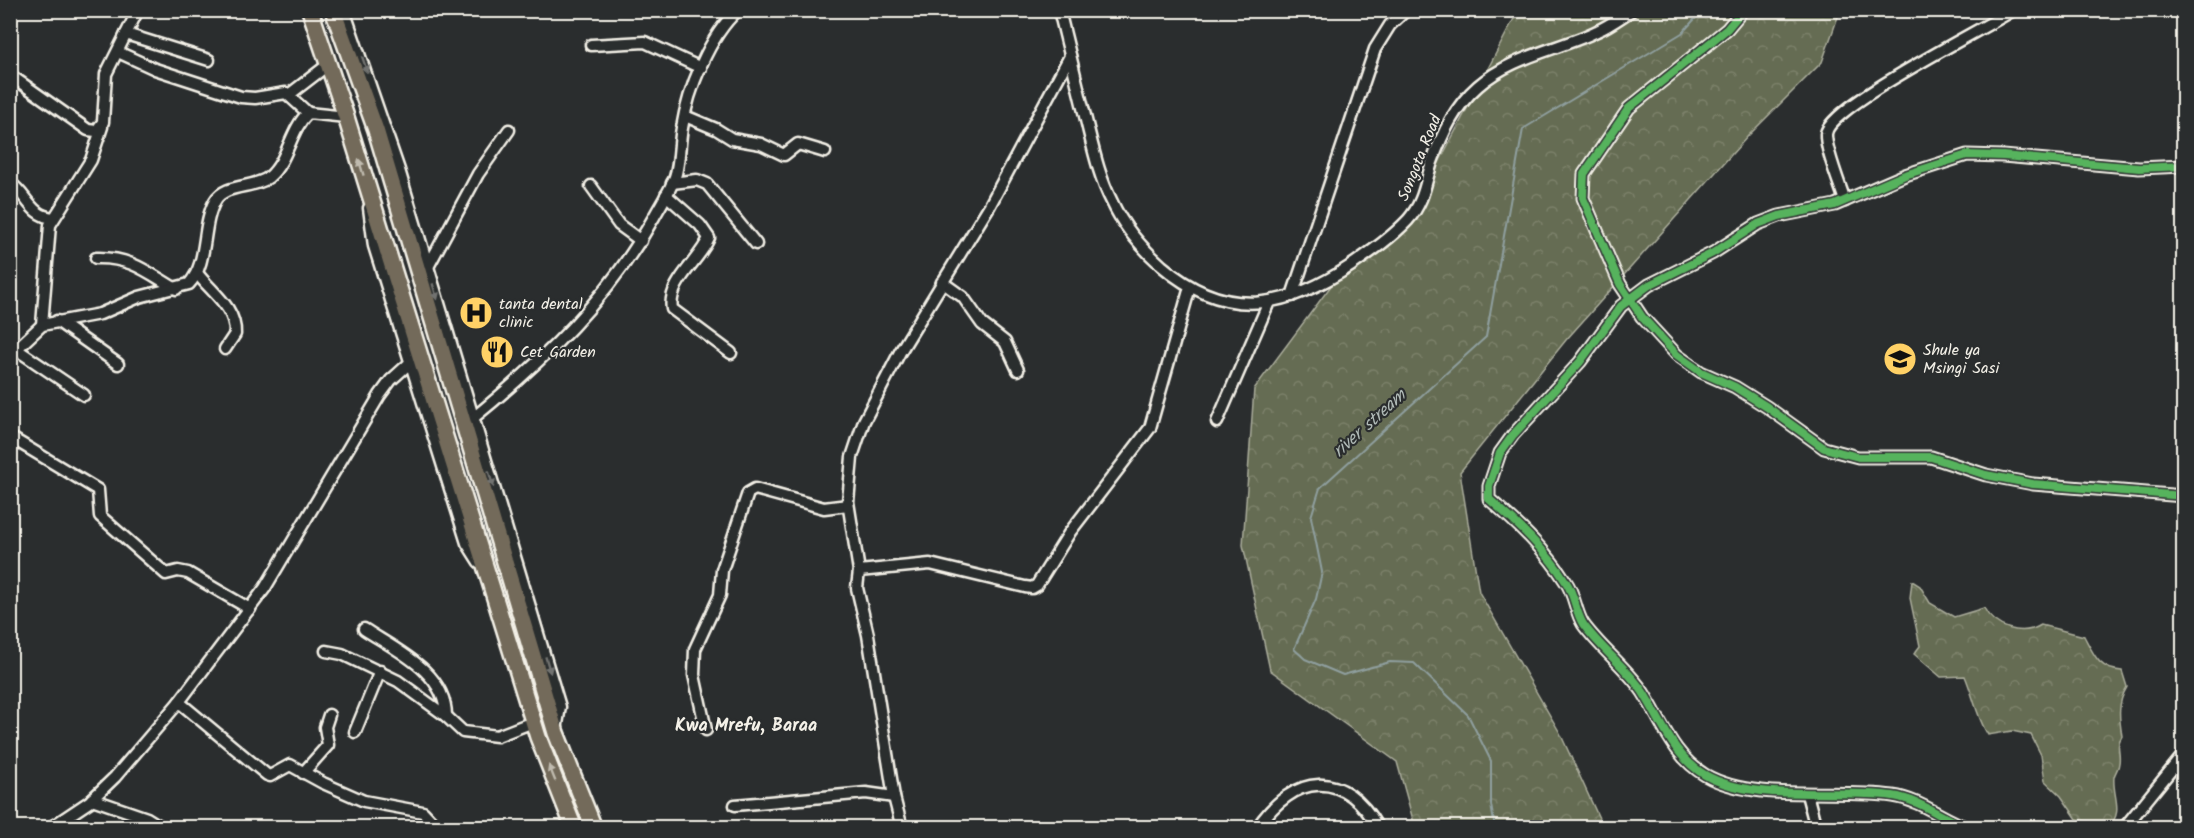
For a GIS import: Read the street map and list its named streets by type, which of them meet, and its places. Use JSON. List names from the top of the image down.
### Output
{
  "streets": {
    "street": ["Songota Road"]
  },
  "districts": ["Kwa Mrefu, Baraa"],
  "water": ["river stream"],
  "places": {
    "hospital": ["tanta dental clinic"],
    "restaurant": ["Cet Garden"],
    "school or university": ["Shule ya Msingi Sasi"]
  }
}
